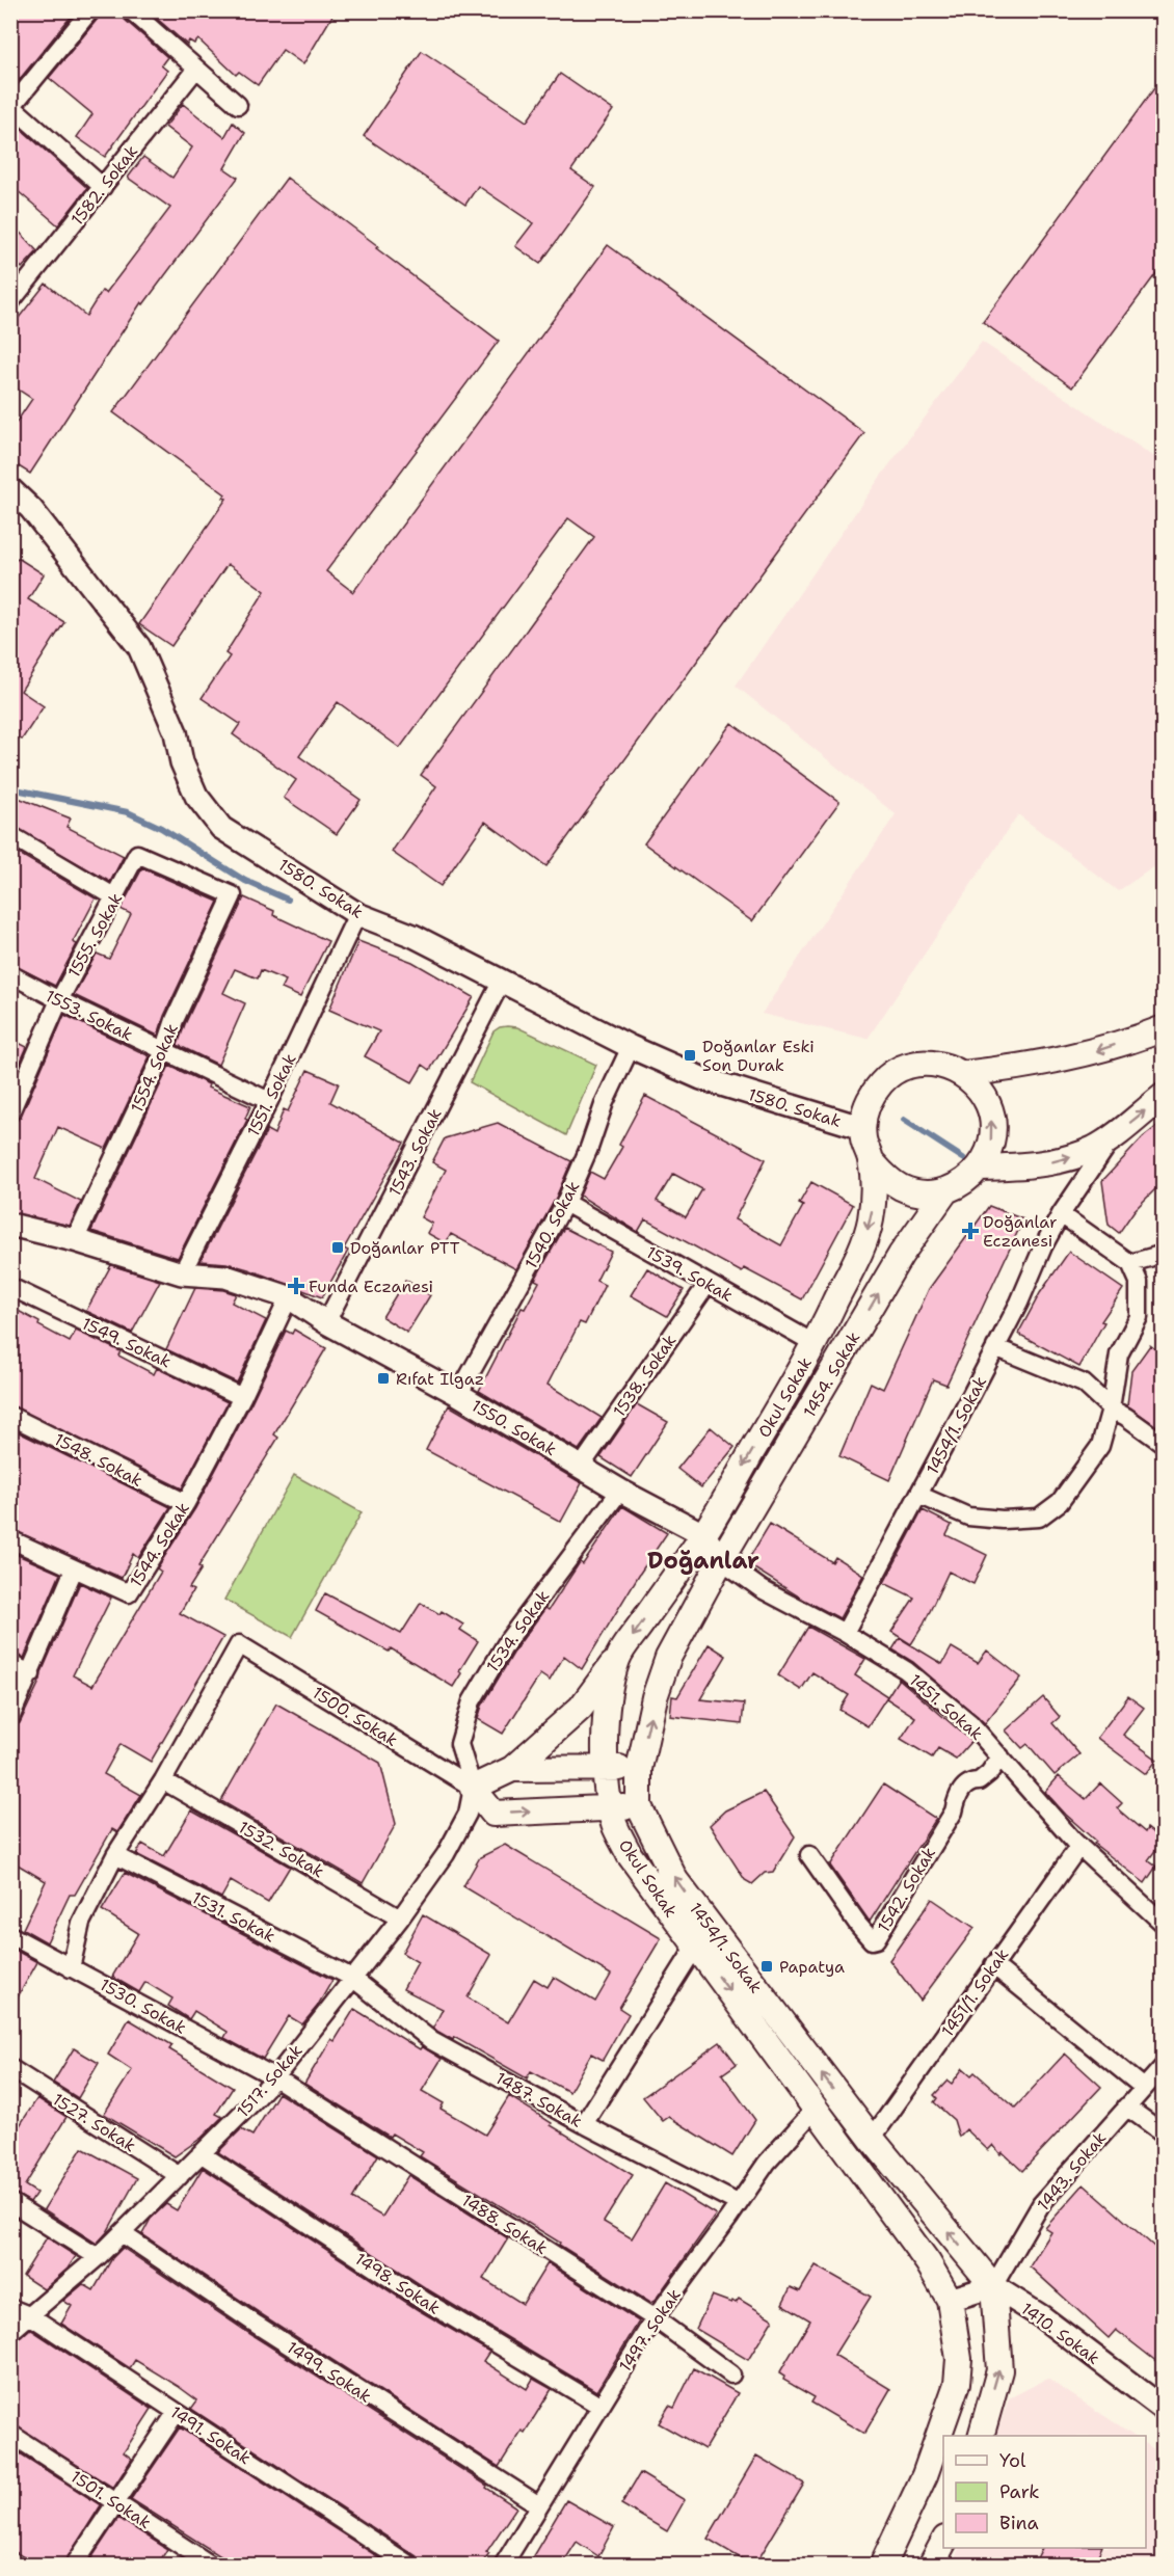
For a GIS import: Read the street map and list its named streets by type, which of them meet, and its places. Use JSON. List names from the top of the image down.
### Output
{
  "streets": {
    "main road": ["1454. Sokak", "Okul Sokak", "1454/1. Sokak"],
    "street": [
      "1582. Sokak",
      "1580. Sokak",
      "1555. Sokak",
      "1553. Sokak",
      "1554. Sokak",
      "1551. Sokak",
      "1543. Sokak",
      "1540. Sokak",
      "1539. Sokak",
      "1549. Sokak",
      "1538. Sokak",
      "1550. Sokak",
      "1548. Sokak",
      "1544. Sokak",
      "1534. Sokak",
      "1451. Sokak",
      "1500. Sokak",
      "1532. Sokak",
      "1542. Sokak",
      "1531. Sokak",
      "1451/1. Sokak",
      "1530. Sokak",
      "1517. Sokak",
      "1487. Sokak",
      "1527. Sokak",
      "1443. Sokak",
      "1488. Sokak",
      "1498. Sokak",
      "1497. Sokak",
      "1410. Sokak",
      "1499. Sokak",
      "1491. Sokak",
      "1501. Sokak"
    ]
  },
  "crossings": [
    ["1580. Sokak", "1551. Sokak"],
    ["1580. Sokak", "1543. Sokak"],
    ["1580. Sokak", "1540. Sokak"],
    ["1580. Sokak", "1454. Sokak"],
    ["1580. Sokak", "Okul Sokak"],
    ["1555. Sokak", "1553. Sokak"],
    ["1555. Sokak", "1554. Sokak"],
    ["1553. Sokak", "1554. Sokak"],
    ["1553. Sokak", "1551. Sokak"],
    ["1554. Sokak", "1550. Sokak"],
    ["1551. Sokak", "1550. Sokak"],
    ["1543. Sokak", "1550. Sokak"],
    ["1540. Sokak", "1539. Sokak"],
    ["1540. Sokak", "1550. Sokak"],
    ["1539. Sokak", "1538. Sokak"],
    ["1539. Sokak", "Okul Sokak"],
    ["1549. Sokak", "1544. Sokak"],
    ["1454. Sokak", "Okul Sokak"],
    ["1454. Sokak", "1454/1. Sokak"],
    ["1454. Sokak", "1550. Sokak"],
    ["1454. Sokak", "1451. Sokak"],
    ["1538. Sokak", "1550. Sokak"],
    ["Okul Sokak", "1550. Sokak"],
    ["Okul Sokak", "1497. Sokak"],
    ["1454/1. Sokak", "1550. Sokak"],
    ["1454/1. Sokak", "1451. Sokak"],
    ["1454/1. Sokak", "1451/1. Sokak"],
    ["1454/1. Sokak", "1443. Sokak"],
    ["1454/1. Sokak", "1410. Sokak"],
    ["1550. Sokak", "1544. Sokak"],
    ["1550. Sokak", "1534. Sokak"],
    ["1550. Sokak", "1451. Sokak"],
    ["1548. Sokak", "1544. Sokak"],
    ["1534. Sokak", "1500. Sokak"],
    ["1534. Sokak", "1517. Sokak"],
    ["1451. Sokak", "1542. Sokak"],
    ["1451. Sokak", "1451/1. Sokak"],
    ["1500. Sokak", "1532. Sokak"],
    ["1500. Sokak", "1517. Sokak"],
    ["1532. Sokak", "1517. Sokak"],
    ["1531. Sokak", "1517. Sokak"],
    ["1531. Sokak", "1487. Sokak"],
    ["1530. Sokak", "1517. Sokak"],
    ["1530. Sokak", "1488. Sokak"],
    ["1517. Sokak", "1487. Sokak"],
    ["1517. Sokak", "1527. Sokak"],
    ["1517. Sokak", "1488. Sokak"],
    ["1517. Sokak", "1498. Sokak"],
    ["1517. Sokak", "1499. Sokak"],
    ["1517. Sokak", "1491. Sokak"],
    ["1487. Sokak", "1497. Sokak"],
    ["1443. Sokak", "1410. Sokak"],
    ["1488. Sokak", "1497. Sokak"],
    ["1498. Sokak", "1497. Sokak"],
    ["1497. Sokak", "1499. Sokak"]
  ],
  "one_way": ["1454. Sokak", "Okul Sokak", "1454/1. Sokak"],
  "districts": ["Doğanlar"],
  "places": {
    "transit": [
      "Doğanlar Eski Son Durak",
      "Doğanlar PTT",
      "Rıfat Ilgaz",
      "Papatya"
    ],
    "health": ["Doğanlar Eczanesi", "Funda Eczanesi"]
  },
  "legend": ["Yol", "Park", "Bina"]
}
